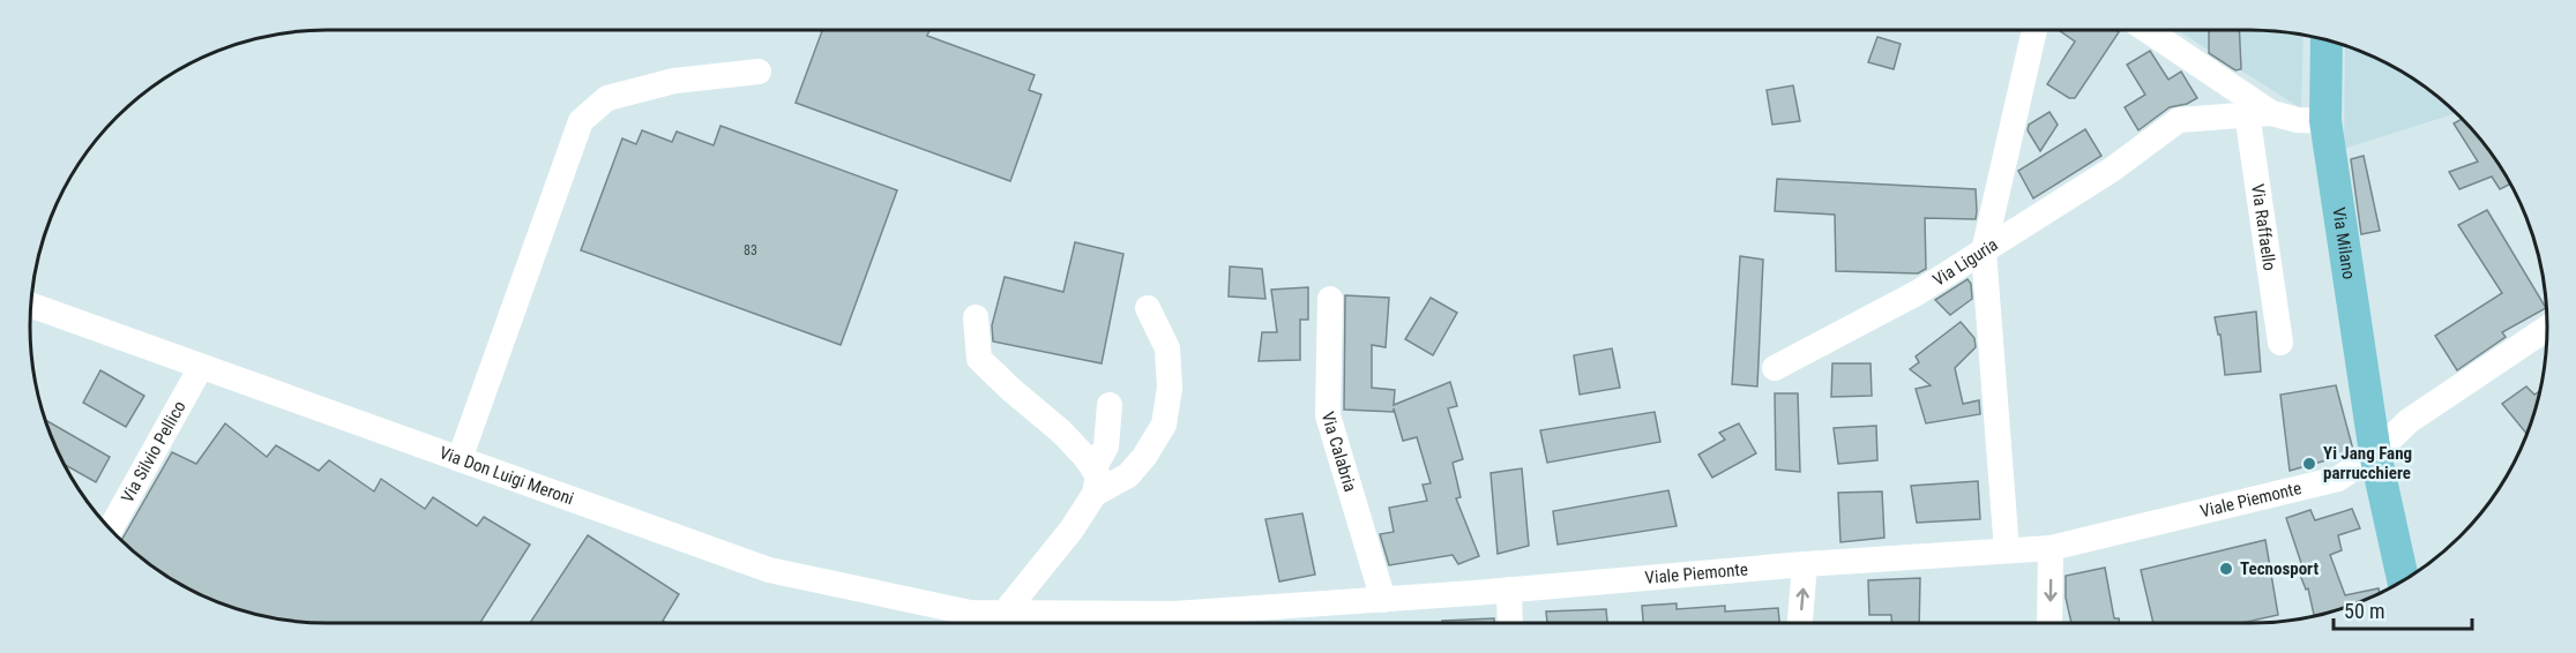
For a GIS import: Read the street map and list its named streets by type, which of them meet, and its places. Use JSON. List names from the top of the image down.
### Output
{
  "streets": {
    "main road": ["Via Milano"],
    "street": [
      "Via Raffaello",
      "Via Liguria",
      "Via Silvio Pellico",
      "Via Calabria",
      "Via Don Luigi Meroni",
      "Viale Piemonte"
    ]
  },
  "crossings": [
    ["Via Milano", "Viale Piemonte"],
    ["Via Silvio Pellico", "Via Don Luigi Meroni"],
    ["Via Calabria", "Viale Piemonte"],
    ["Via Don Luigi Meroni", "Viale Piemonte"]
  ],
  "places": ["Yi Jang Fang parrucchiere", "Tecnosport"],
  "house_numbers": ["83"],
  "scale_bar": "50 m"
}
